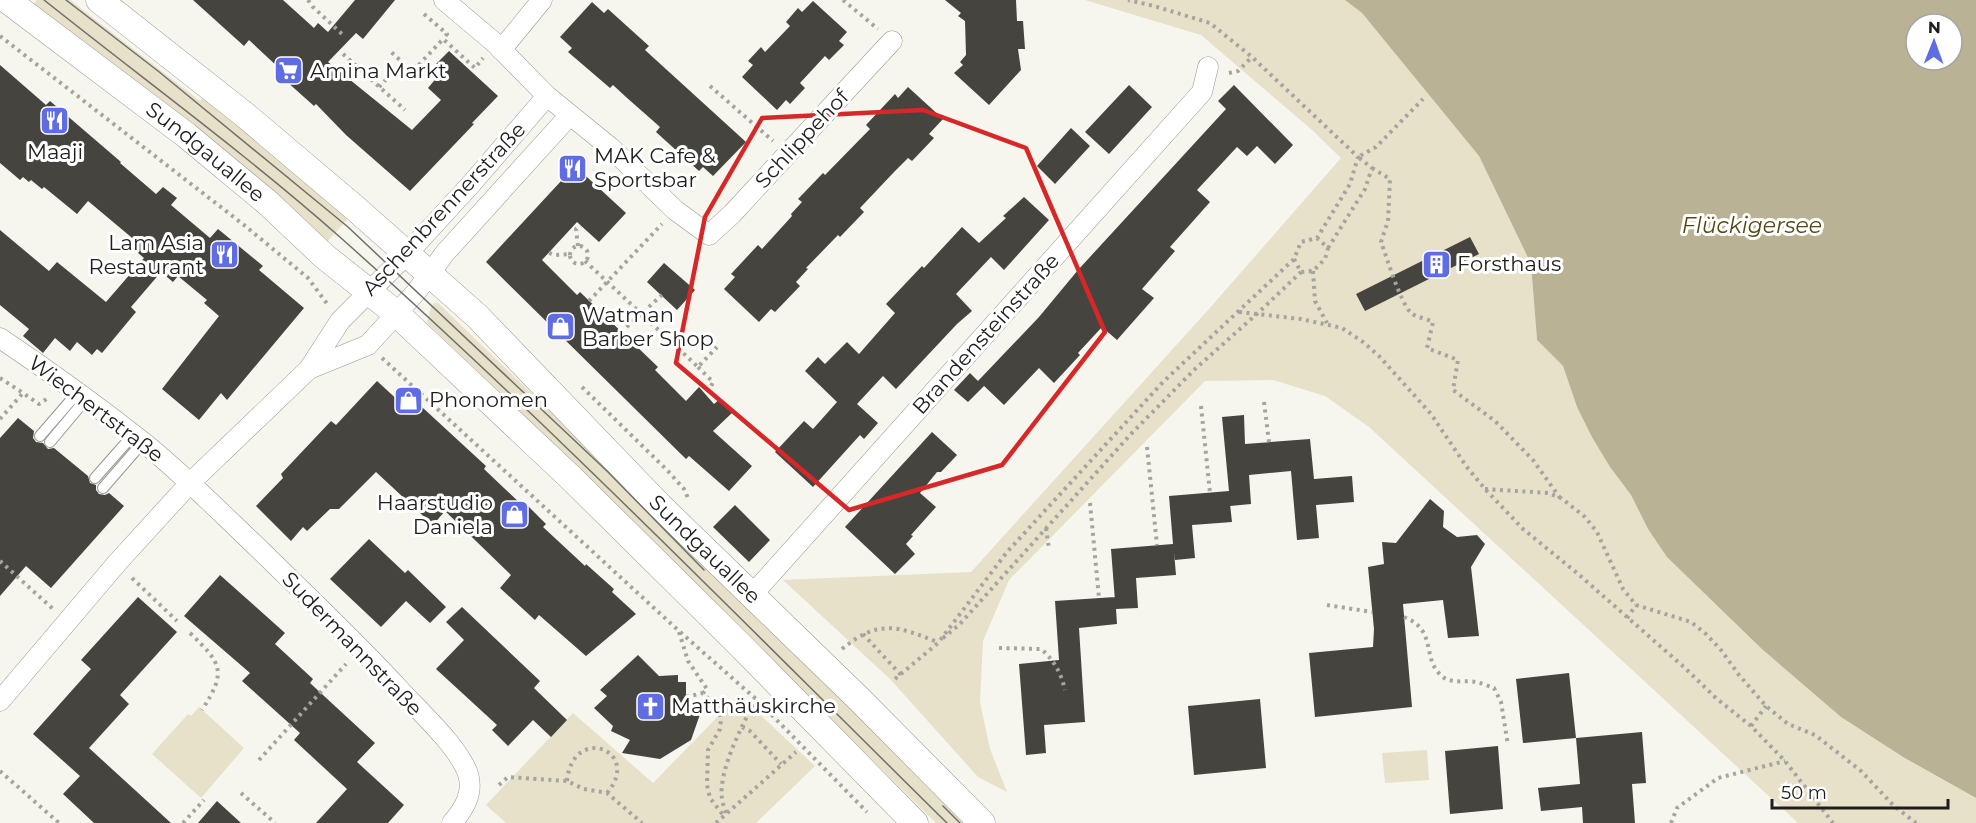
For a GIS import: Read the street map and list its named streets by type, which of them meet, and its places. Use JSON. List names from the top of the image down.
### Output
{
  "streets": {
    "street": [
      "Schlippehof",
      "Sundgauallee",
      "Aschenbrennerstraße",
      "Brandensteinstraße",
      "Wiechertstraße",
      "Sudermannstraße"
    ]
  },
  "crossings": [
    ["Sundgauallee", "Aschenbrennerstraße"],
    ["Sundgauallee", "Brandensteinstraße"],
    ["Wiechertstraße", "Sudermannstraße"]
  ],
  "water": ["Flückigersee"],
  "places": {
    "supermarket": ["Amina Markt"],
    "restaurant": ["Maaji", "MAK Cafe & Sportsbar", "Lam Asia Restaurant"],
    "building": ["Forsthaus"],
    "shop": ["Watman Barber Shop", "Phonomen", "Haarstudio Daniela"],
    "church": ["Matthäuskirche"]
  },
  "scale_bar": "50 m",
  "north": "top"
}
